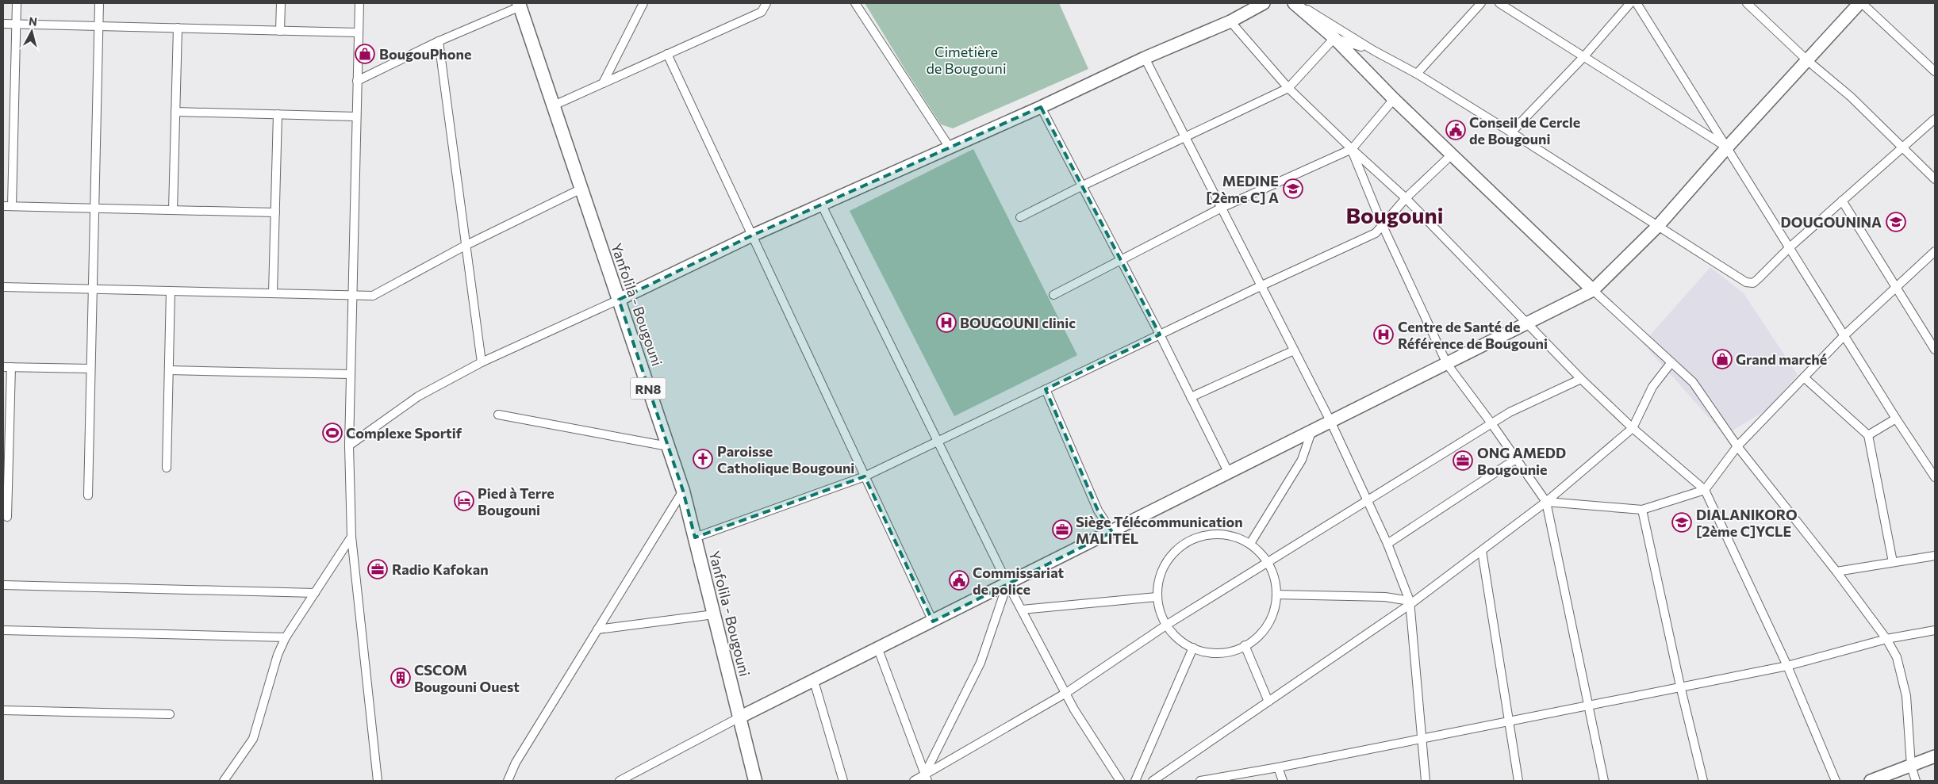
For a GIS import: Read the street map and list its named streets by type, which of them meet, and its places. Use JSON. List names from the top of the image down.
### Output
{
  "streets": {
    "main road": ["Yanfolila - Bougouni", "RN8"]
  },
  "districts": ["Bougouni"],
  "parks": ["Cimetière de Bougouni"],
  "places": {
    "shop": ["BougouPhone", "Grand marché"],
    "public building": ["Conseil de Cercle de Bougouni", "Commissariat de police"],
    "school or university": ["MEDINE [2ème C] A", "DOUGOUNINA", "DIALANIKORO [2ème C]YCLE"],
    "hospital": ["BOUGOUNI clinic", "Centre de Santé de Référence de Bougouni"],
    "sports": ["Complexe Sportif"],
    "church": ["Paroisse Catholique Bougouni"],
    "office": ["ONG AMEDD Bougounie", "Siège Télécommunication MALITEL", "Radio Kafokan"],
    "hotel": ["Pied à Terre Bougouni"],
    "building": ["CSCOM Bougouni Ouest"]
  },
  "north": "top"
}
